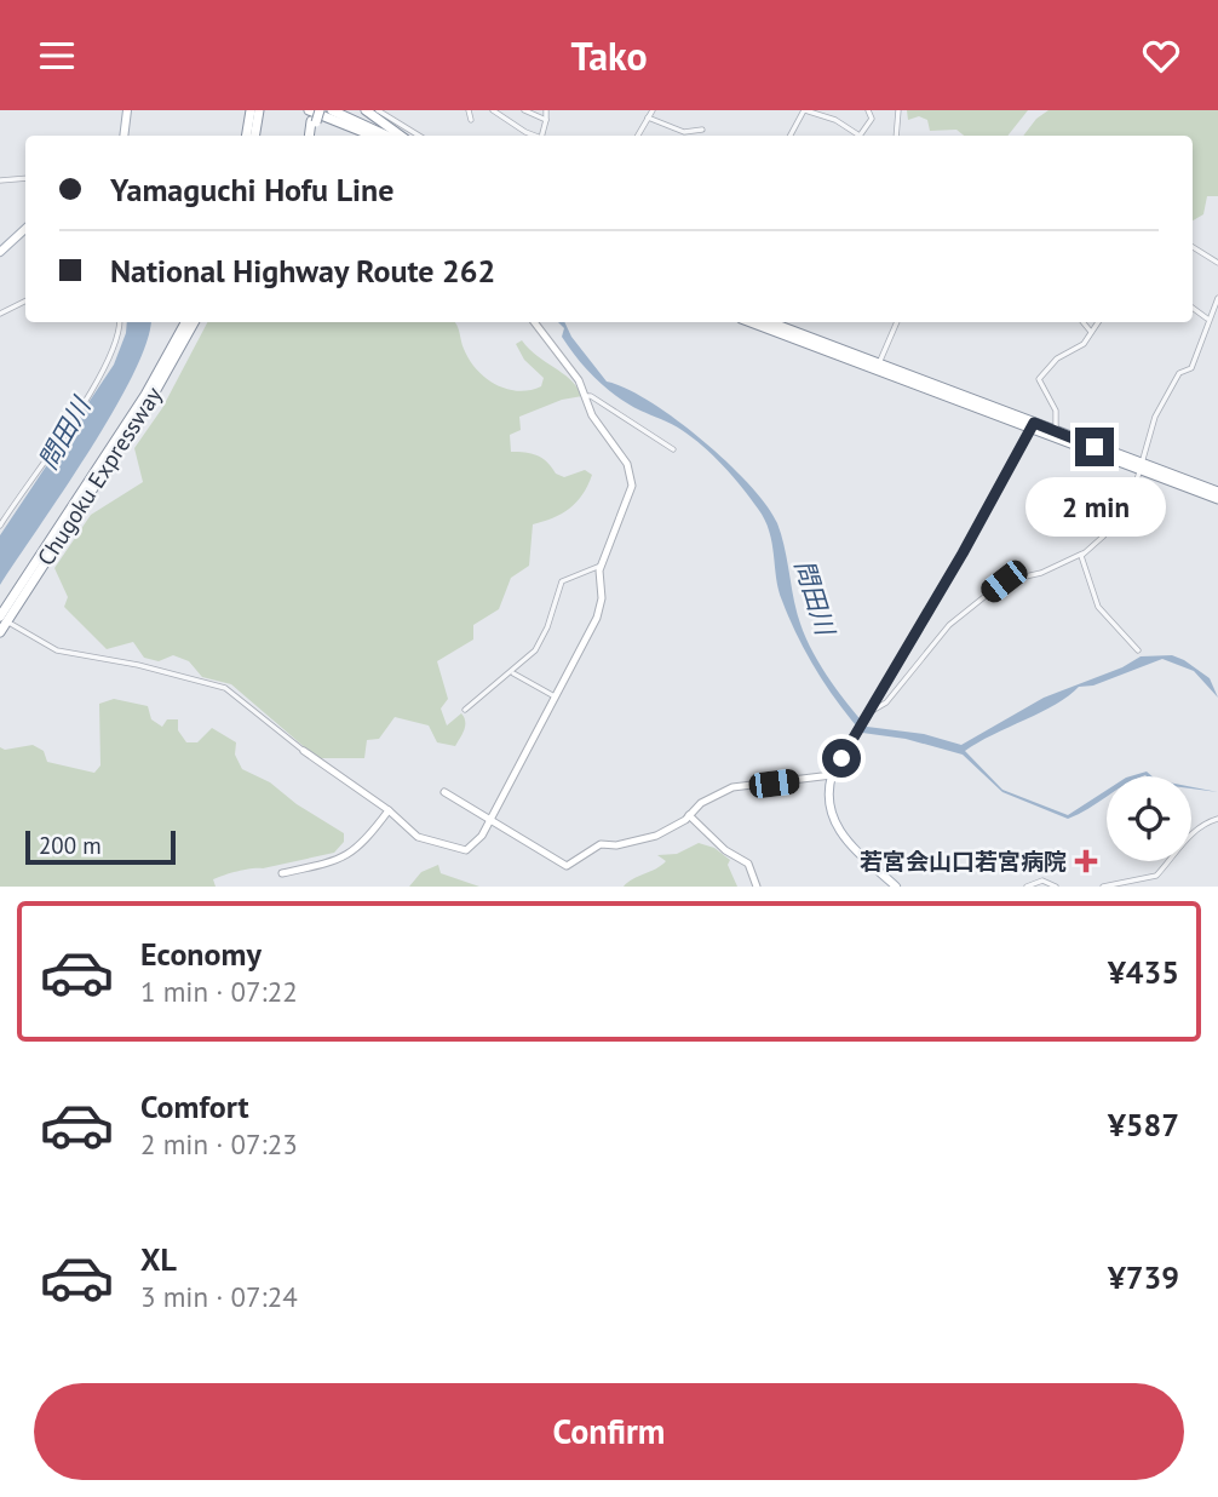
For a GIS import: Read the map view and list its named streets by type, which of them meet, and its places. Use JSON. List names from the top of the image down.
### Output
{
  "streets": {
    "highway": ["Chugoku Expressway"]
  },
  "water": ["問田川"],
  "places": {
    "health": ["若宮会山口若宮病院"]
  },
  "scale_bar": "200 m",
  "page": {
    "header": "Tako",
    "banner": ["Yamaguchi Hofu Line", "National Highway Route 262"],
    "bubble": "2 min",
    "scale": "200 m",
    "list": [
      {
        "name": "Economy",
        "note": "1 min · 07:22",
        "value": "¥435"
      },
      {
        "name": "Comfort",
        "note": "2 min · 07:23",
        "value": "¥587"
      },
      {
        "name": "XL",
        "note": "3 min · 07:24",
        "value": "¥739"
      }
    ],
    "buttons": "Confirm"
  }
}
